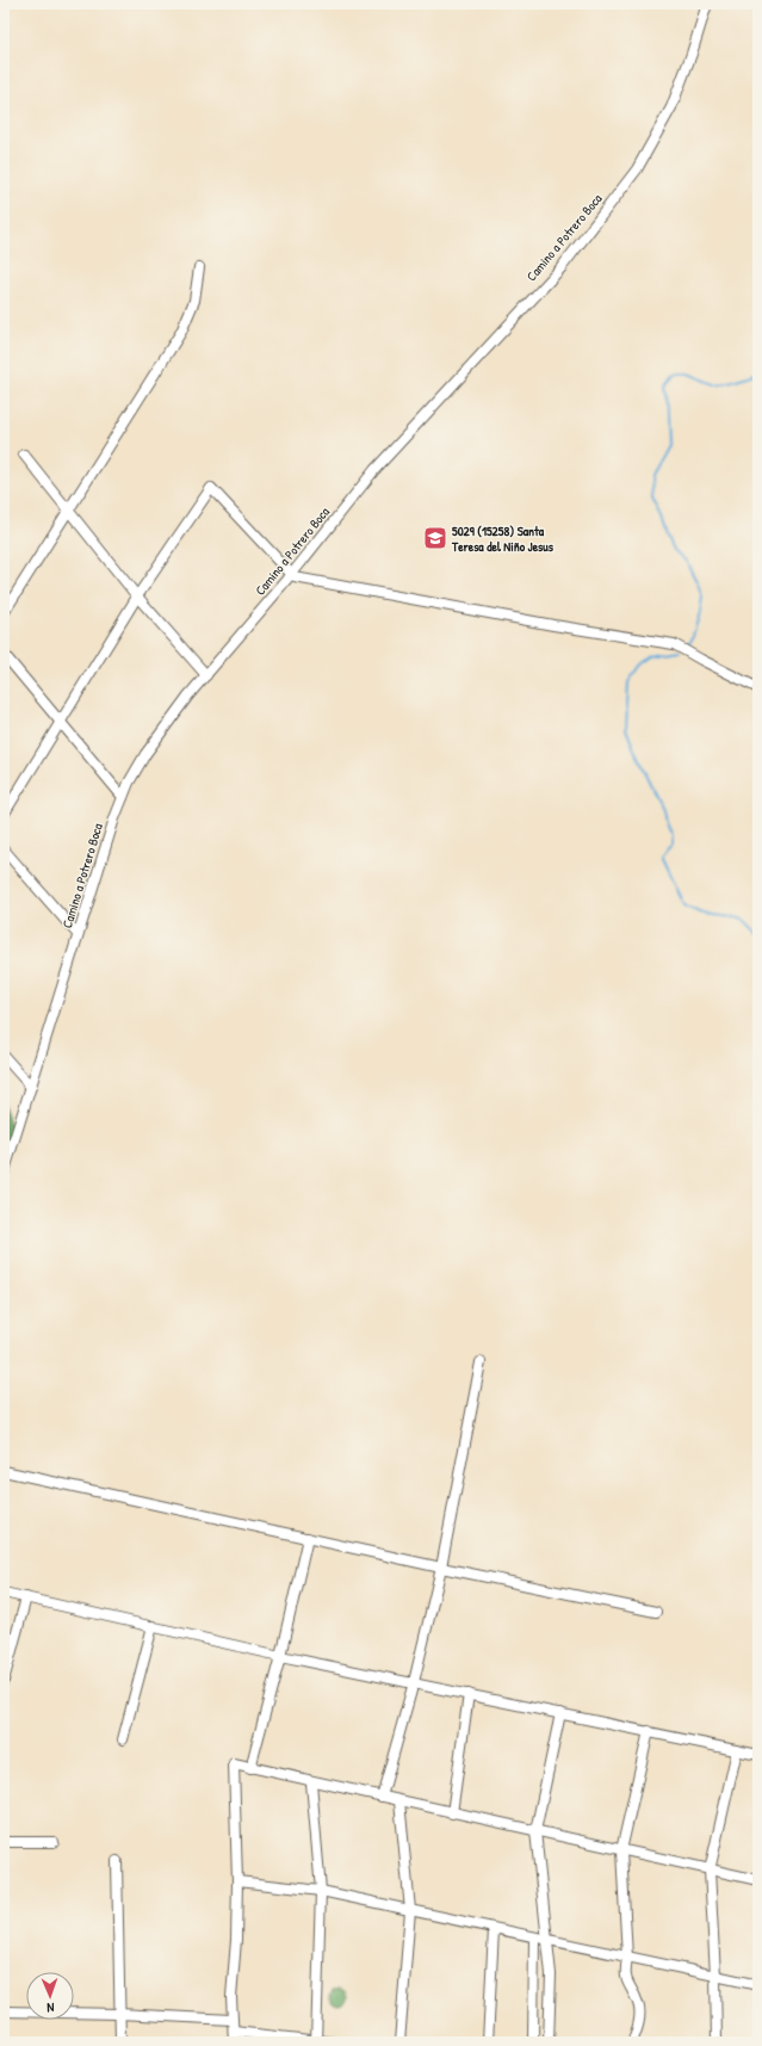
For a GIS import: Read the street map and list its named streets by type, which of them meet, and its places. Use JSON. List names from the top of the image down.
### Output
{
  "streets": {
    "street": ["Camino a Potrero Boca"]
  },
  "places": {
    "school or university": ["5029 (15258) Santa Teresa del Niño Jesus"]
  },
  "north": "bottom"
}
